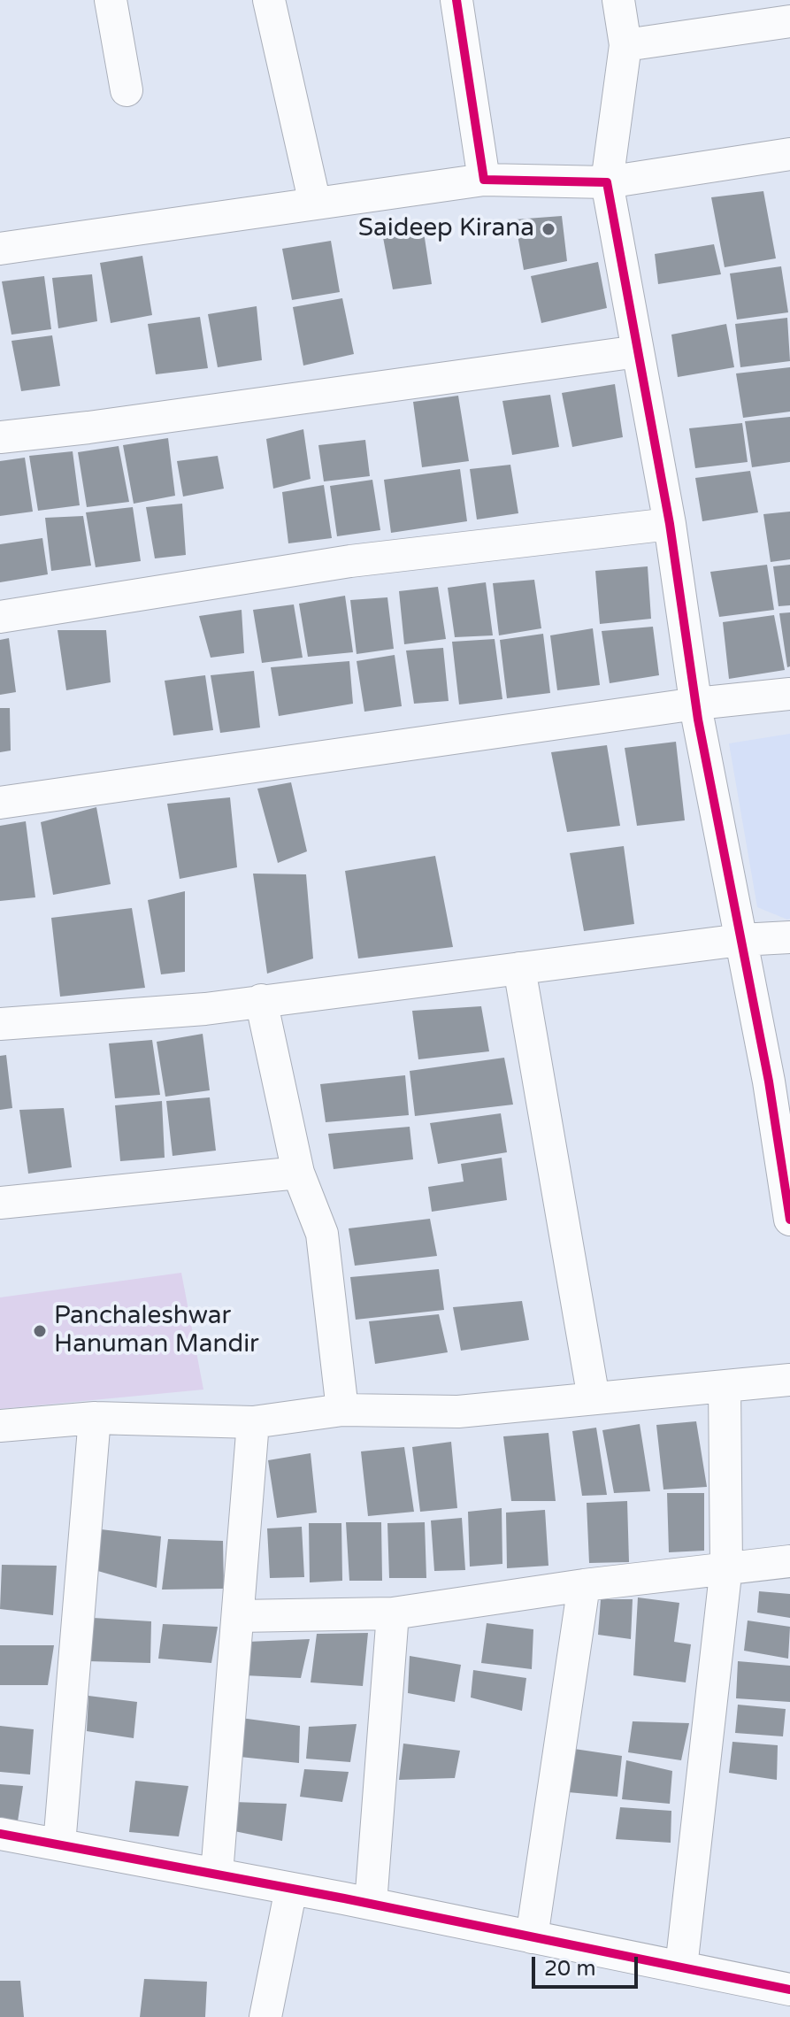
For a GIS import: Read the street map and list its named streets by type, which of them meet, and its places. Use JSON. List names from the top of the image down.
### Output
{
  "places": ["Saideep Kirana", "Panchaleshwar Hanuman Mandir"],
  "scale_bar": "20 m"
}
